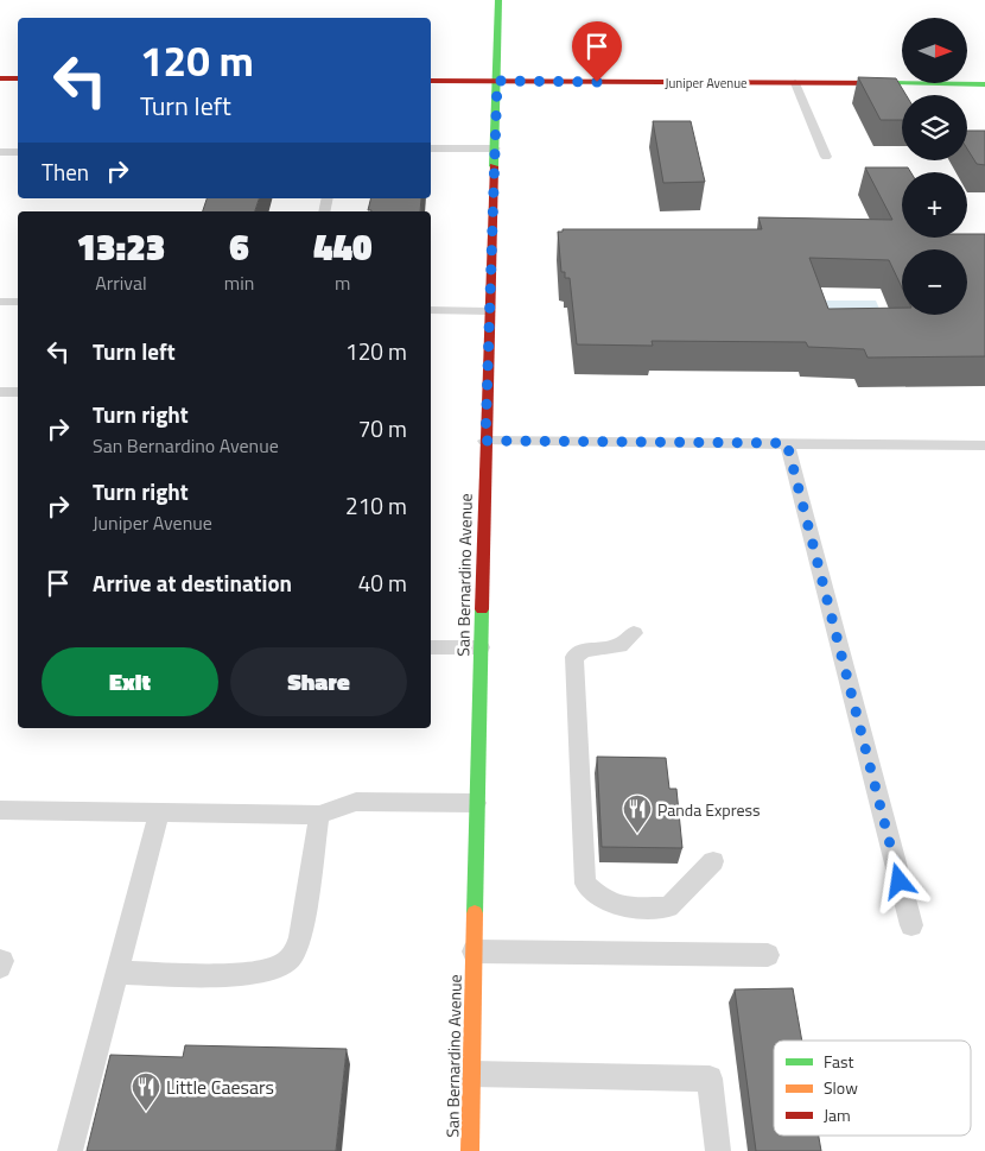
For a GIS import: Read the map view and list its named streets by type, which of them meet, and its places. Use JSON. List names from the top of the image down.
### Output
{
  "streets": {
    "main road": ["Juniper Avenue", "San Bernardino Avenue"]
  },
  "crossings": [
    ["Juniper Avenue", "San Bernardino Avenue"]
  ],
  "places": {
    "restaurant": ["Panda Express", "Little Caesars"]
  },
  "legend": ["Fast", "Slow", "Jam"],
  "north": "right",
  "page": {
    "map_buttons": ["+", "−"],
    "turn": ["120 m", "Turn left"],
    "then": "Then",
    "eta": [
      "13:23",
      "Arrival",
      "6",
      "min",
      "440",
      "m"
    ],
    "list": [
      {
        "name": "Turn left",
        "value": "120 m"
      },
      {
        "name": "Turn right",
        "note": "San Bernardino Avenue",
        "value": "70 m"
      },
      {
        "name": "Turn right",
        "note": "Juniper Avenue",
        "value": "210 m"
      },
      {
        "name": "Arrive at destination",
        "value": "40 m"
      }
    ],
    "buttons": ["Exit", "Share"]
  }
}
